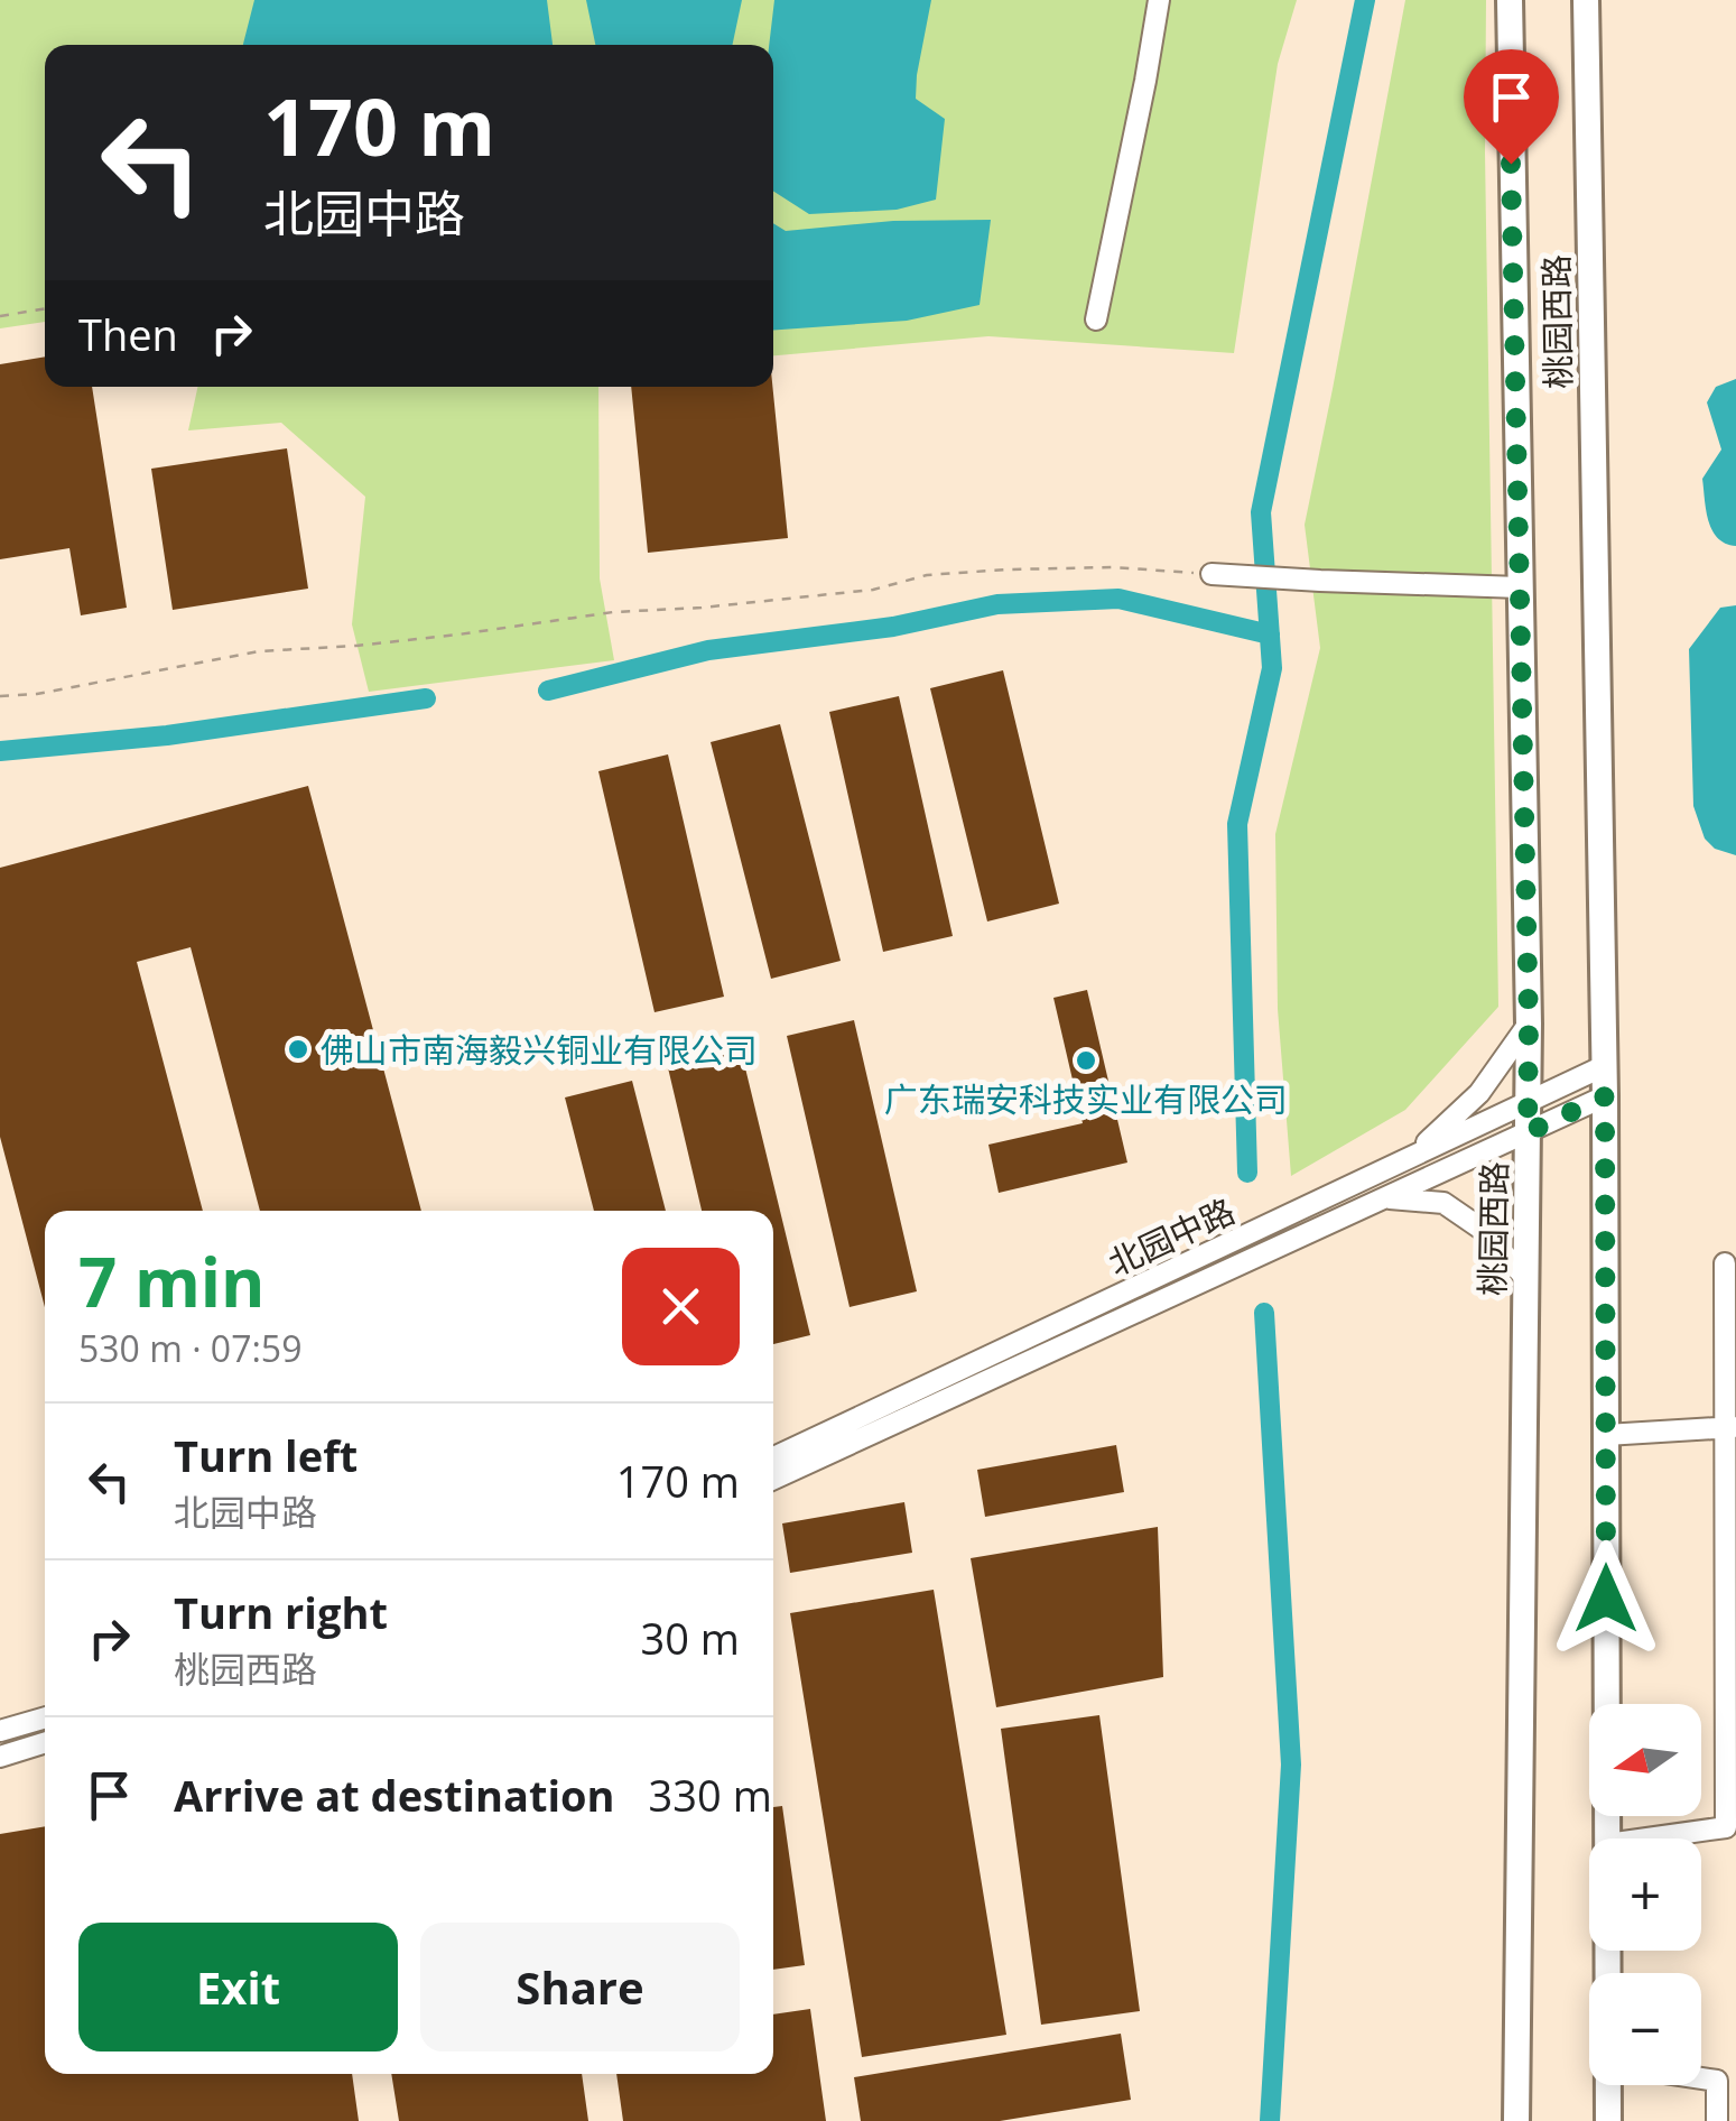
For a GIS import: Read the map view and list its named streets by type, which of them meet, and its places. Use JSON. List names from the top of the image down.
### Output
{
  "streets": {
    "main road": ["桃园西路"],
    "street": ["北园中路"]
  },
  "crossings": [
    ["桃园西路", "北园中路"]
  ],
  "places": ["佛山市南海毅兴铜业有限公司", "广东瑞安科技实业有限公司"],
  "north": "left",
  "page": {
    "turn": ["170 m", "北园中路"],
    "then": "Then",
    "heading": ["7 min", "530 m · 07:59"],
    "list": [
      {
        "name": "Turn left",
        "note": "北园中路",
        "value": "170 m"
      },
      {
        "name": "Turn right",
        "note": "桃园西路",
        "value": "30 m"
      },
      {
        "name": "Arrive at destination",
        "value": "330 m"
      }
    ],
    "map_buttons": ["+", "−"],
    "buttons": ["Exit", "Share"]
  }
}
